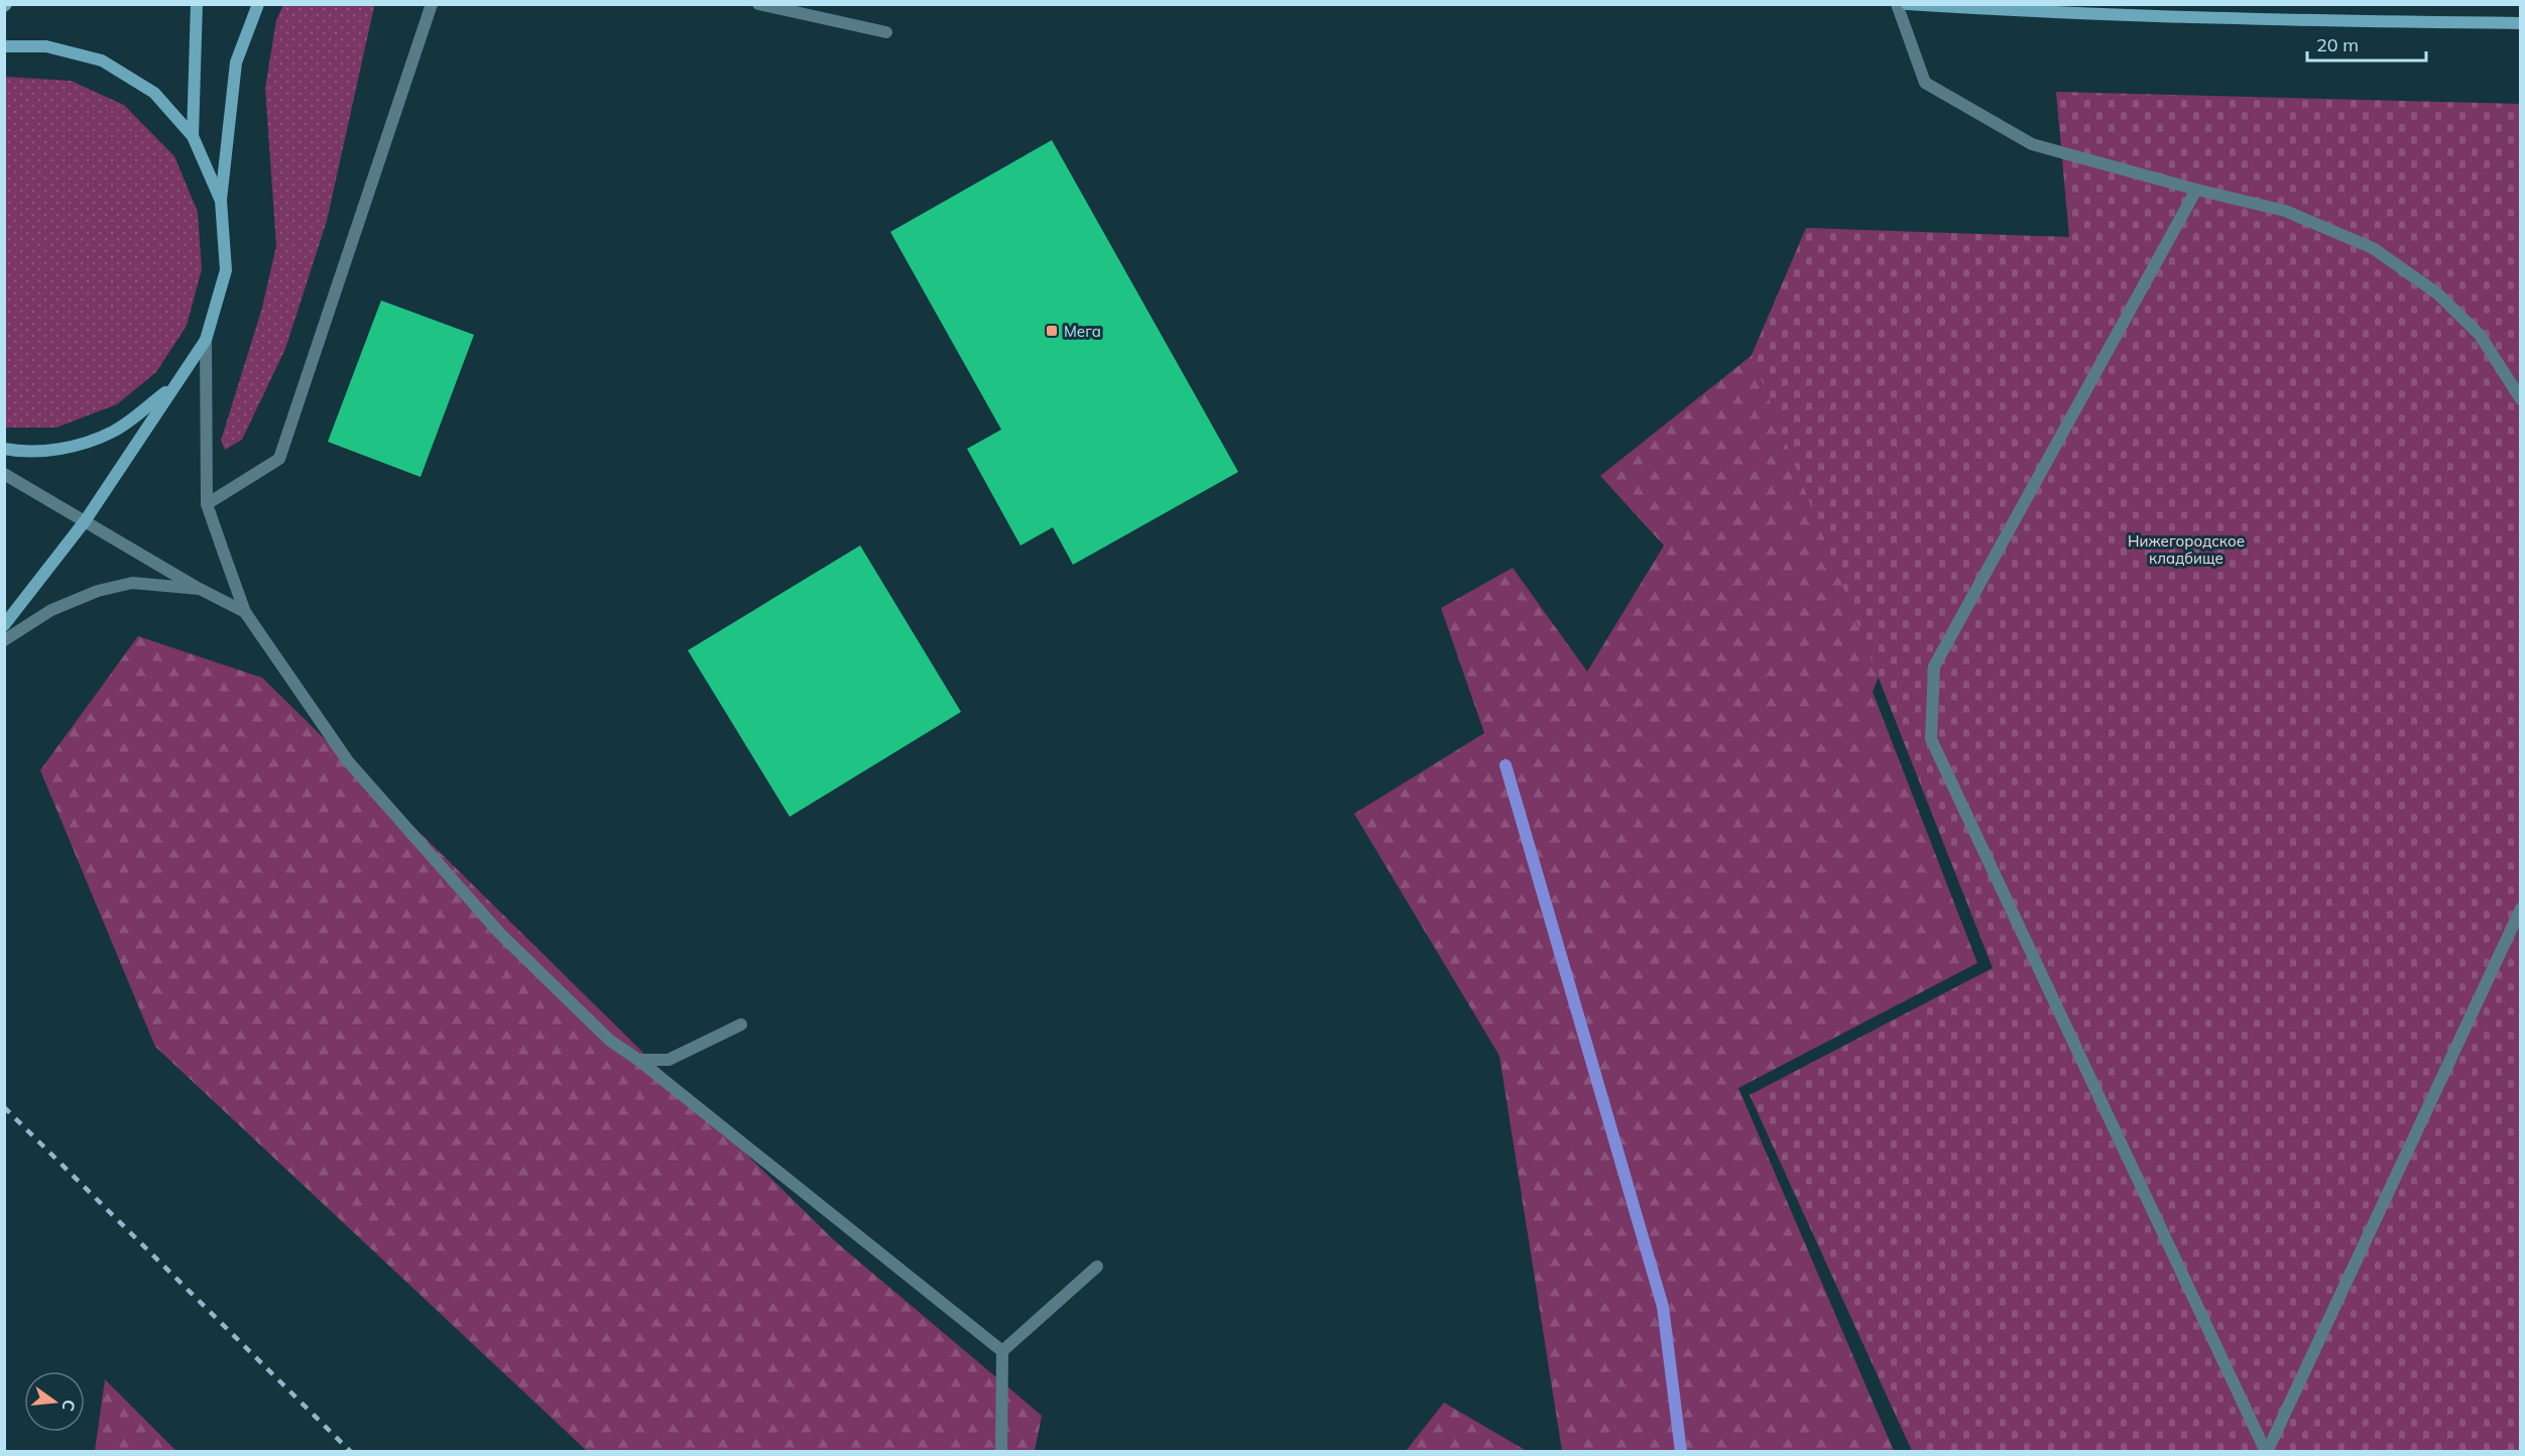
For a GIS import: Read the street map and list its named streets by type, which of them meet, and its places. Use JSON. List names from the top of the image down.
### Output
{
  "parks": ["Нижегородское кладбище"],
  "places": {
    "transit": ["Мега"]
  },
  "scale_bar": "20 m",
  "north": "right"
}
